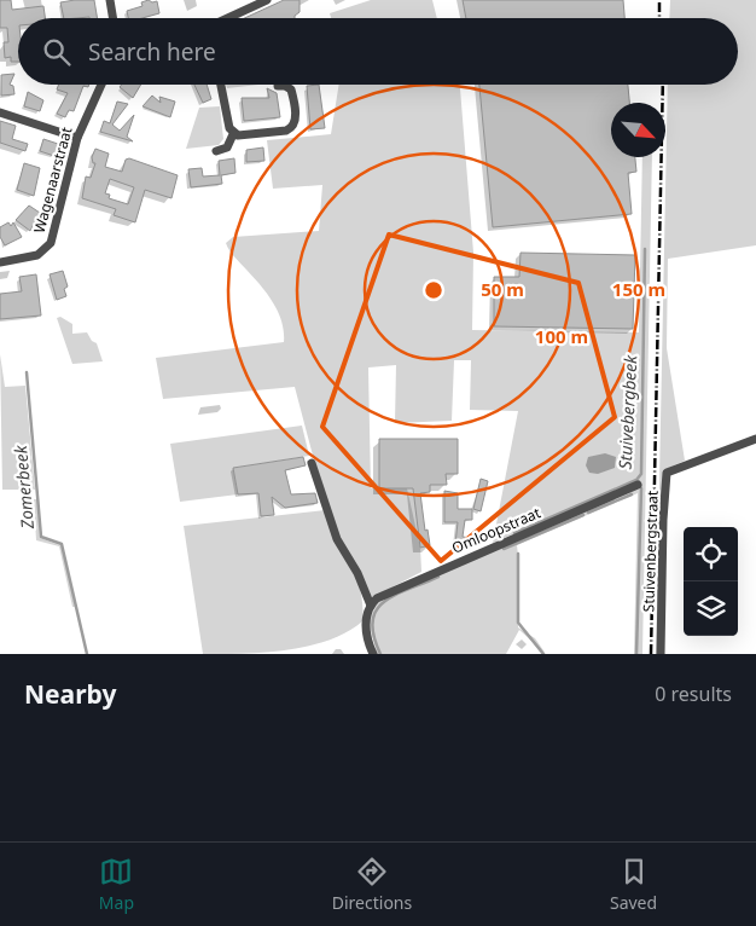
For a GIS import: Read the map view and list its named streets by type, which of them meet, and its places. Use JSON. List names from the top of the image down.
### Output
{
  "streets": {
    "street": ["Wagenaarstraat", "Omloopstraat", "Stuivenbergstraat"]
  },
  "water": ["Stuivebergbeek", "Zomerbeek"],
  "north": "bottom right",
  "page": {
    "search": "Search here",
    "heading": ["Nearby", "0 results"],
    "nav": ["Map", "Directions", "Saved"]
  },
  "rings": ["50 m", "150 m", "100 m"]
}
